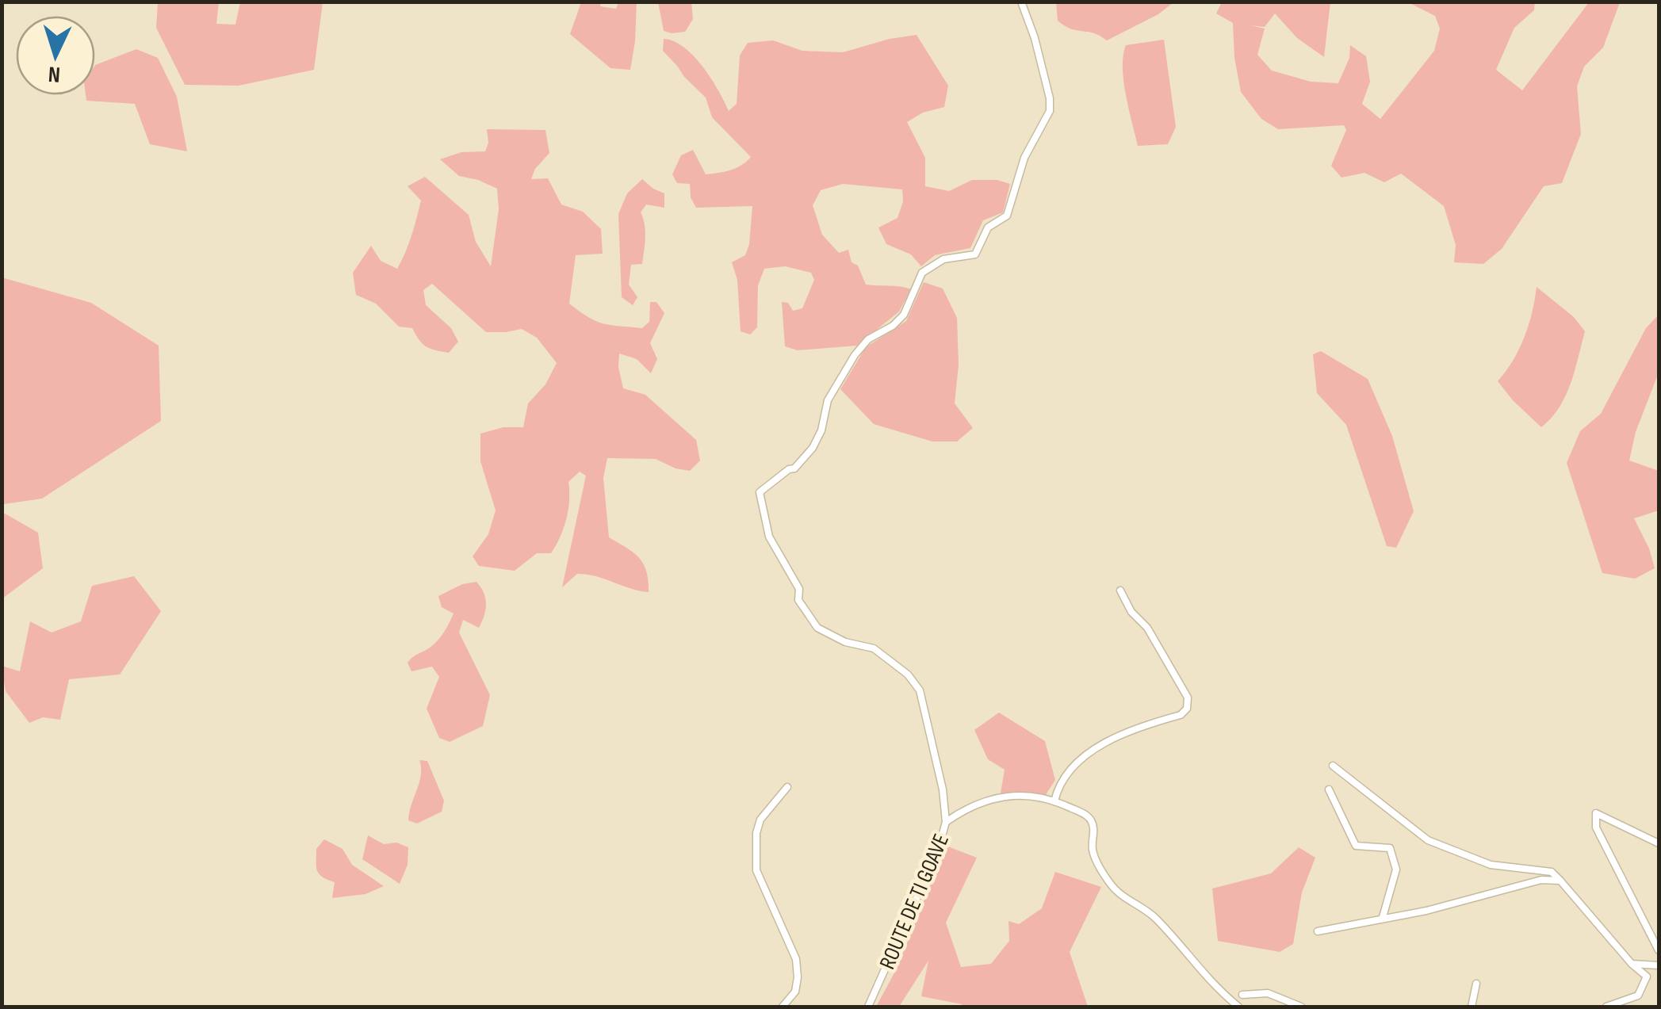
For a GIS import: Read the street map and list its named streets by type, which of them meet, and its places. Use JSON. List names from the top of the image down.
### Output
{
  "streets": {
    "street": ["ROUTE DE TI GOAVE"]
  },
  "north": "bottom"
}
